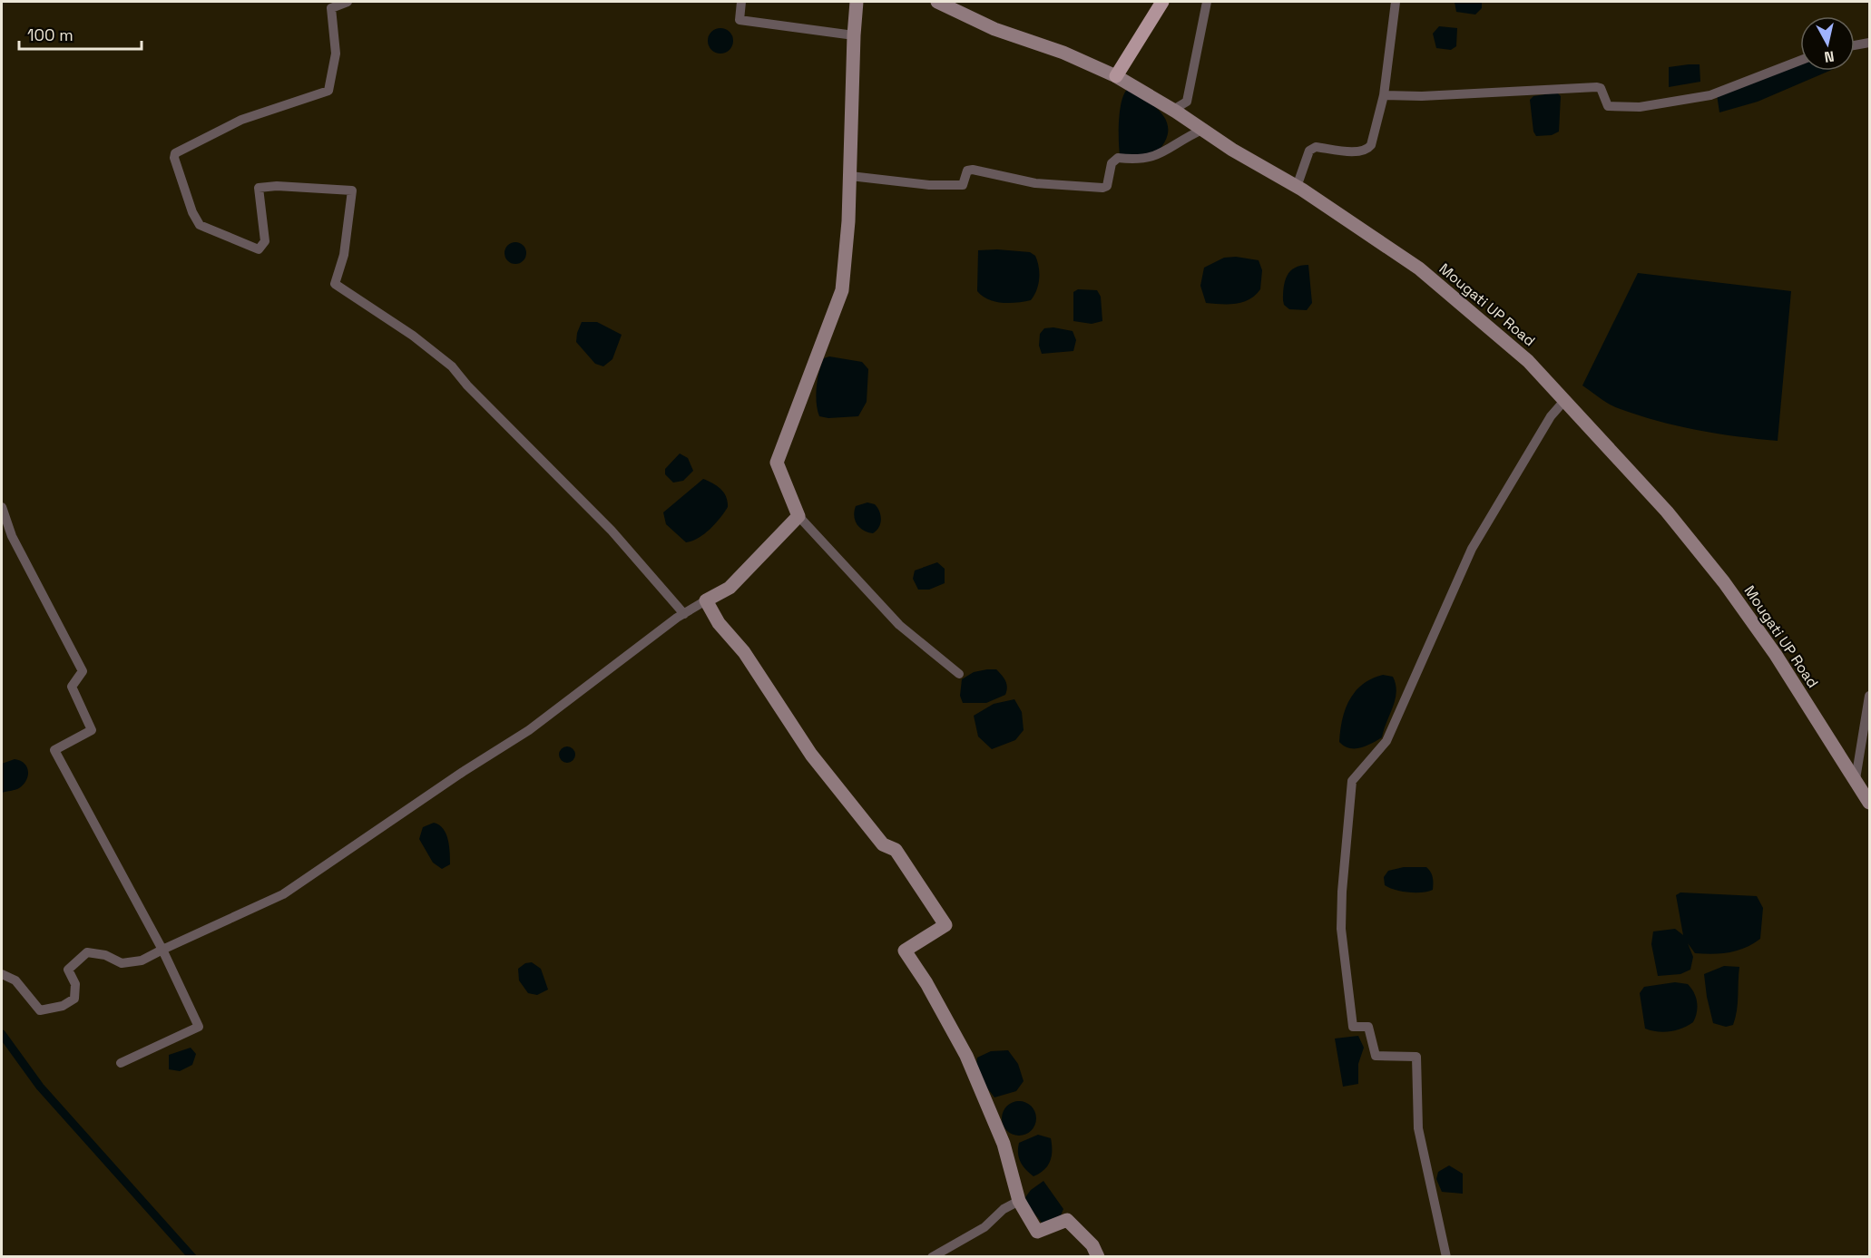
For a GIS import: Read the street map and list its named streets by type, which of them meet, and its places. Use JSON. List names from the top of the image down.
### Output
{
  "streets": {
    "street": ["Mougati UP Road"]
  },
  "scale_bar": "100 m",
  "north": "bottom"
}
